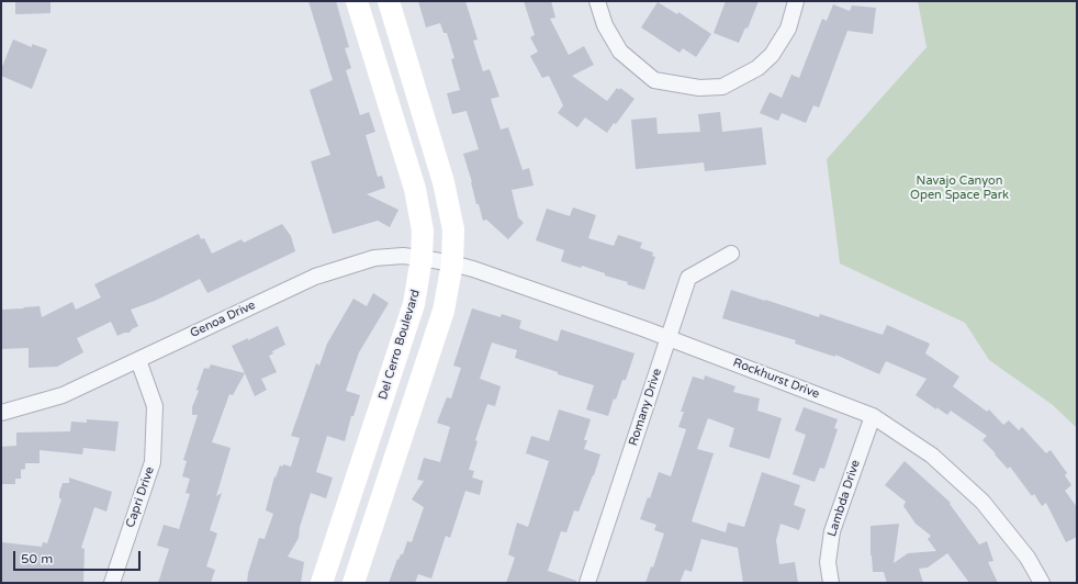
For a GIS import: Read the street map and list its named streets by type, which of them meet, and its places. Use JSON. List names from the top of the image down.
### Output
{
  "streets": {
    "street": [
      "Genoa Drive",
      "Del Cerro Boulevard",
      "Rockhurst Drive",
      "Romany Drive",
      "Capri Drive",
      "Lambda Drive"
    ]
  },
  "crossings": [
    ["Genoa Drive", "Del Cerro Boulevard"],
    ["Genoa Drive", "Rockhurst Drive"],
    ["Genoa Drive", "Capri Drive"],
    ["Rockhurst Drive", "Romany Drive"],
    ["Rockhurst Drive", "Lambda Drive"]
  ],
  "parks": ["Navajo Canyon Open Space Park"],
  "scale_bar": "50 m"
}
